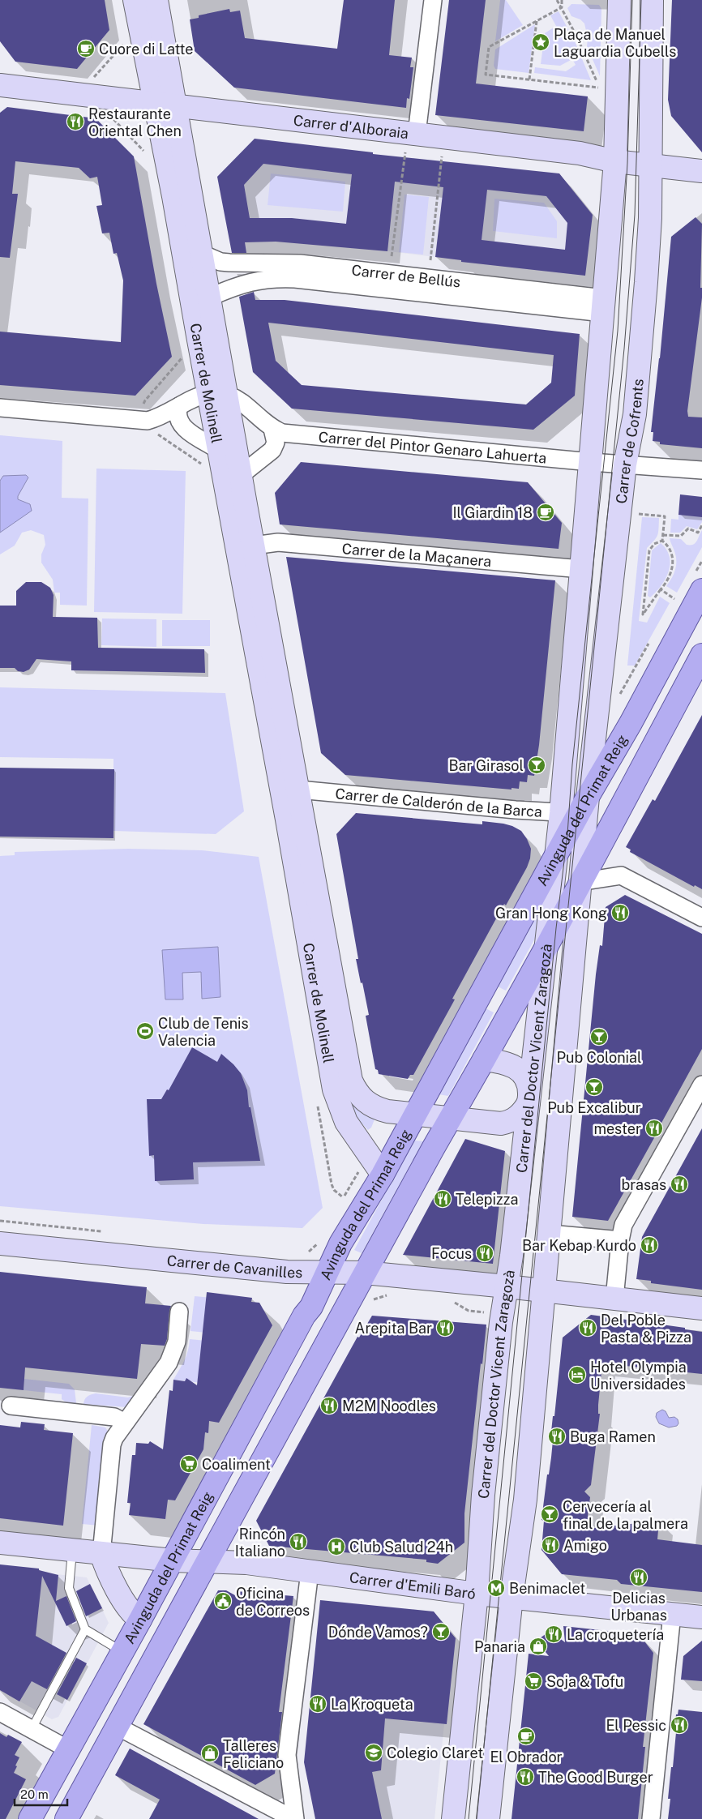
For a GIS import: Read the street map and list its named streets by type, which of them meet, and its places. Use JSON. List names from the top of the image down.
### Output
{
  "streets": {
    "main road": ["Avinguda del Primat Reig"],
    "street": [
      "Carrer d'Alboraia",
      "Carrer de Bellús",
      "Carrer de Molinell",
      "Carrer de Cofrents",
      "Carrer del Pintor Genaro Lahuerta",
      "Carrer de la Maçanera",
      "Carrer de Calderón de la Barca",
      "Carrer del Doctor Vicent Zaragozà",
      "Carrer de Cavanilles",
      "Carrer d'Emili Baró"
    ]
  },
  "crossings": [
    ["Carrer d'Alboraia", "Carrer de Molinell"],
    ["Carrer d'Alboraia", "Carrer de Cofrents"],
    ["Carrer de Bellús", "Carrer de Molinell"],
    ["Carrer de Bellús", "Carrer de Cofrents"],
    ["Carrer de Molinell", "Carrer del Pintor Genaro Lahuerta"],
    ["Carrer de Molinell", "Carrer de la Maçanera"],
    ["Carrer de Molinell", "Carrer de Calderón de la Barca"],
    ["Carrer de Molinell", "Avinguda del Primat Reig"],
    ["Carrer de Molinell", "Carrer del Doctor Vicent Zaragozà"],
    ["Carrer de Cofrents", "Carrer del Pintor Genaro Lahuerta"],
    ["Carrer de Cofrents", "Carrer de la Maçanera"],
    ["Carrer de Cofrents", "Carrer de Calderón de la Barca"],
    ["Carrer de Cofrents", "Avinguda del Primat Reig"],
    ["Carrer de Cofrents", "Carrer del Doctor Vicent Zaragozà"],
    ["Carrer de Calderón de la Barca", "Avinguda del Primat Reig"],
    ["Avinguda del Primat Reig", "Carrer del Doctor Vicent Zaragozà"],
    ["Avinguda del Primat Reig", "Carrer de Cavanilles"],
    ["Avinguda del Primat Reig", "Carrer d'Emili Baró"],
    ["Carrer del Doctor Vicent Zaragozà", "Carrer de Cavanilles"],
    ["Carrer del Doctor Vicent Zaragozà", "Carrer d'Emili Baró"]
  ],
  "places": {
    "place": ["Plaça de Manuel Laguardia Cubells"],
    "cafe": ["Cuore di Latte", "Il Giardin 18", "El Obrador"],
    "restaurant": [
      "Restaurante Oriental Chen",
      "Gran Hong Kong",
      "mester",
      "brasas",
      "Telepizza",
      "Bar Kebap Kurdo",
      "Focus",
      "Arepita Bar",
      "Del Poble Pasta & Pizza",
      "M2M Noodles",
      "Buga Ramen",
      "Rincón Italiano",
      "Amigo",
      "Delicias Urbanas",
      "La croquetería",
      "La Kroqueta",
      "El Pessic",
      "The Good Burger"
    ],
    "bar": [
      "Bar Girasol",
      "Pub Colonial",
      "Pub Excalibur",
      "Cervecería al final de la palmera",
      "Dónde Vamos?"
    ],
    "sports": ["Club de Tenis Valencia"],
    "hotel": ["Hotel Olympia Universidades"],
    "supermarket": ["Coaliment", "Soja & Tofu"],
    "hospital": ["Club Salud 24h"],
    "metro station": ["Benimaclet"],
    "public building": ["Oficina de Correos"],
    "shop": ["Panaria", "Talleres Feliciano"],
    "school or university": ["Colegio Claret"]
  },
  "scale_bar": "20 m"
}
